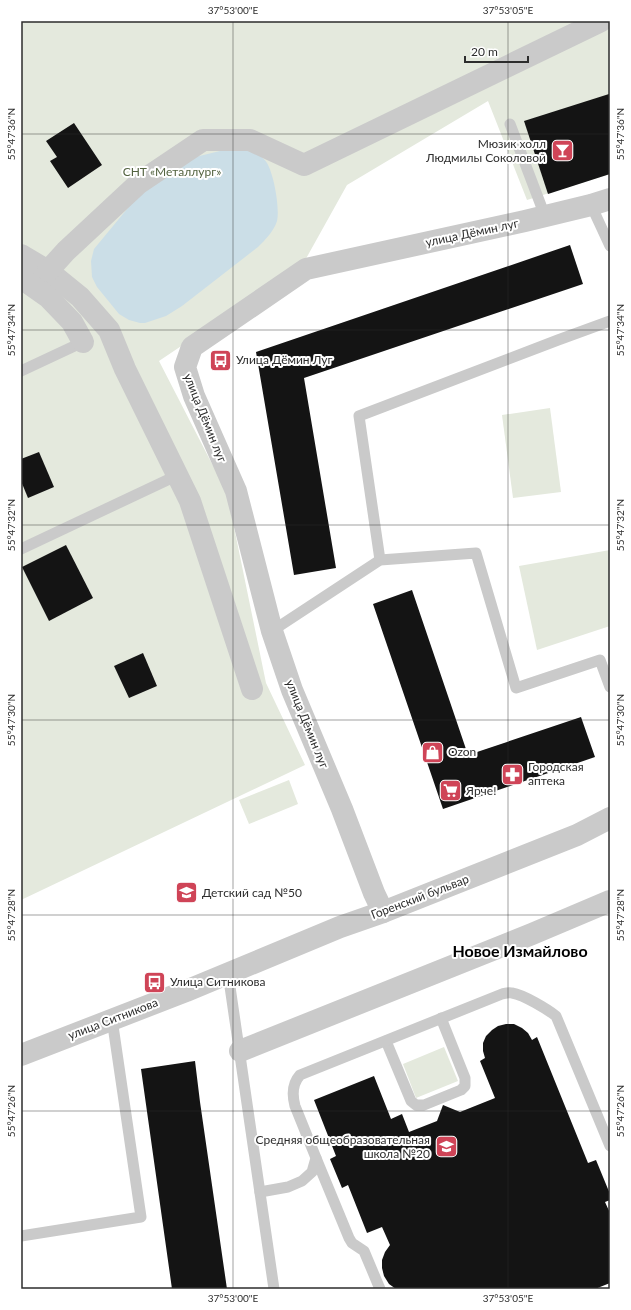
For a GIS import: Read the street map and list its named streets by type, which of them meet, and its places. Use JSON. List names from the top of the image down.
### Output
{
  "streets": {
    "street": ["улица Дёмин луг", "Горенский бульвар", "улица Ситникова"]
  },
  "crossings": [
    ["улица Дёмин луг", "Горенский бульвар"],
    ["Горенский бульвар", "улица Ситникова"]
  ],
  "districts": ["Новое Измайлово"],
  "parks": ["СНТ «Металлург»"],
  "places": {
    "bar": ["Мюзик холл Людмилы Соколовой"],
    "bus stop": ["Улица Дёмин Луг", "Улица Ситникова"],
    "shop": ["Ozon"],
    "pharmacy": ["Городская аптека"],
    "supermarket": ["Ярче!"],
    "school or university": ["Детский сад №50", "Средняя общеобразовательная школа №20"]
  },
  "scale_bar": "20 m",
  "coordinates": [
    "37°53'00\"E",
    "37°53'05\"E",
    "55°47'36\"N",
    "55°47'34\"N",
    "55°47'32\"N",
    "55°47'30\"N",
    "55°47'28\"N",
    "55°47'26\"N"
  ]
}
